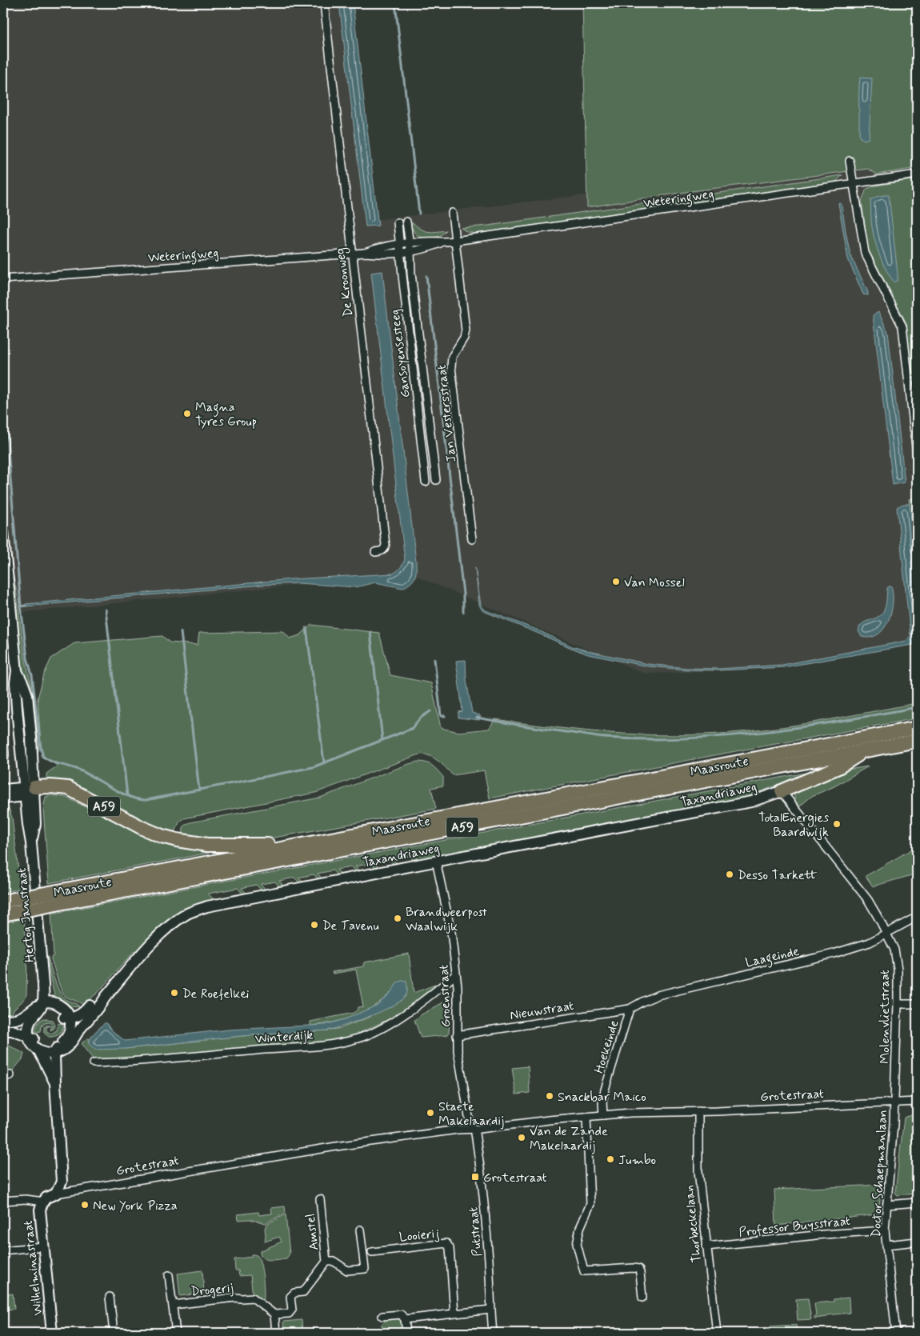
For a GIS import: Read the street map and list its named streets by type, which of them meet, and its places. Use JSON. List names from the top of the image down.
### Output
{
  "streets": {
    "highway": ["Maasroute", "A59"],
    "main road": [
      "Taxandriaweg",
      "Hertog Janstraat",
      "Grotestraat",
      "Wilhelminastraat"
    ],
    "street": [
      "Weteringweg",
      "De Kroonweg",
      "Gansoyensesteeg",
      "Jan Vestersstraat",
      "Laageinde",
      "Groenstraat",
      "Nieuwstraat",
      "Molenvlietstraat",
      "Winterdijk",
      "Hoekeinde",
      "Doctor Schaepmanlaan",
      "Thorbeckelaan",
      "Professor Buysstraat",
      "Amstel",
      "Putstraat",
      "Looierij",
      "Drogerij"
    ]
  },
  "crossings": [
    ["Weteringweg", "De Kroonweg"],
    ["Weteringweg", "Gansoyensesteeg"],
    ["Weteringweg", "Jan Vestersstraat"],
    ["Maasroute", "A59"],
    ["Taxandriaweg", "A59"],
    ["Taxandriaweg", "Groenstraat"],
    ["Taxandriaweg", "Molenvlietstraat"],
    ["A59", "Hertog Janstraat"],
    ["A59", "Molenvlietstraat"],
    ["Laageinde", "Nieuwstraat"],
    ["Laageinde", "Molenvlietstraat"],
    ["Laageinde", "Hoekeinde"],
    ["Groenstraat", "Nieuwstraat"],
    ["Groenstraat", "Winterdijk"],
    ["Groenstraat", "Grotestraat"],
    ["Groenstraat", "Putstraat"],
    ["Nieuwstraat", "Hoekeinde"],
    ["Molenvlietstraat", "Grotestraat"],
    ["Molenvlietstraat", "Doctor Schaepmanlaan"],
    ["Hoekeinde", "Grotestraat"],
    ["Grotestraat", "Doctor Schaepmanlaan"],
    ["Grotestraat", "Thorbeckelaan"],
    ["Grotestraat", "Putstraat"],
    ["Grotestraat", "Wilhelminastraat"],
    ["Doctor Schaepmanlaan", "Professor Buysstraat"],
    ["Thorbeckelaan", "Professor Buysstraat"],
    ["Amstel", "Drogerij"]
  ],
  "places": {
    "other": [
      "Magna Tyres Group",
      "Van Mossel",
      "TotalEnergies Baardwijk",
      "Desso Tarkett",
      "Brandweerpost Waalwijk",
      "De Tavenu",
      "De Roefelkei",
      "Snackbar Maico",
      "Staete Makelaardij",
      "Van de Zande Makelaardij",
      "Jumbo",
      "New York Pizza"
    ],
    "transit": ["Grotestraat"]
  }
}
